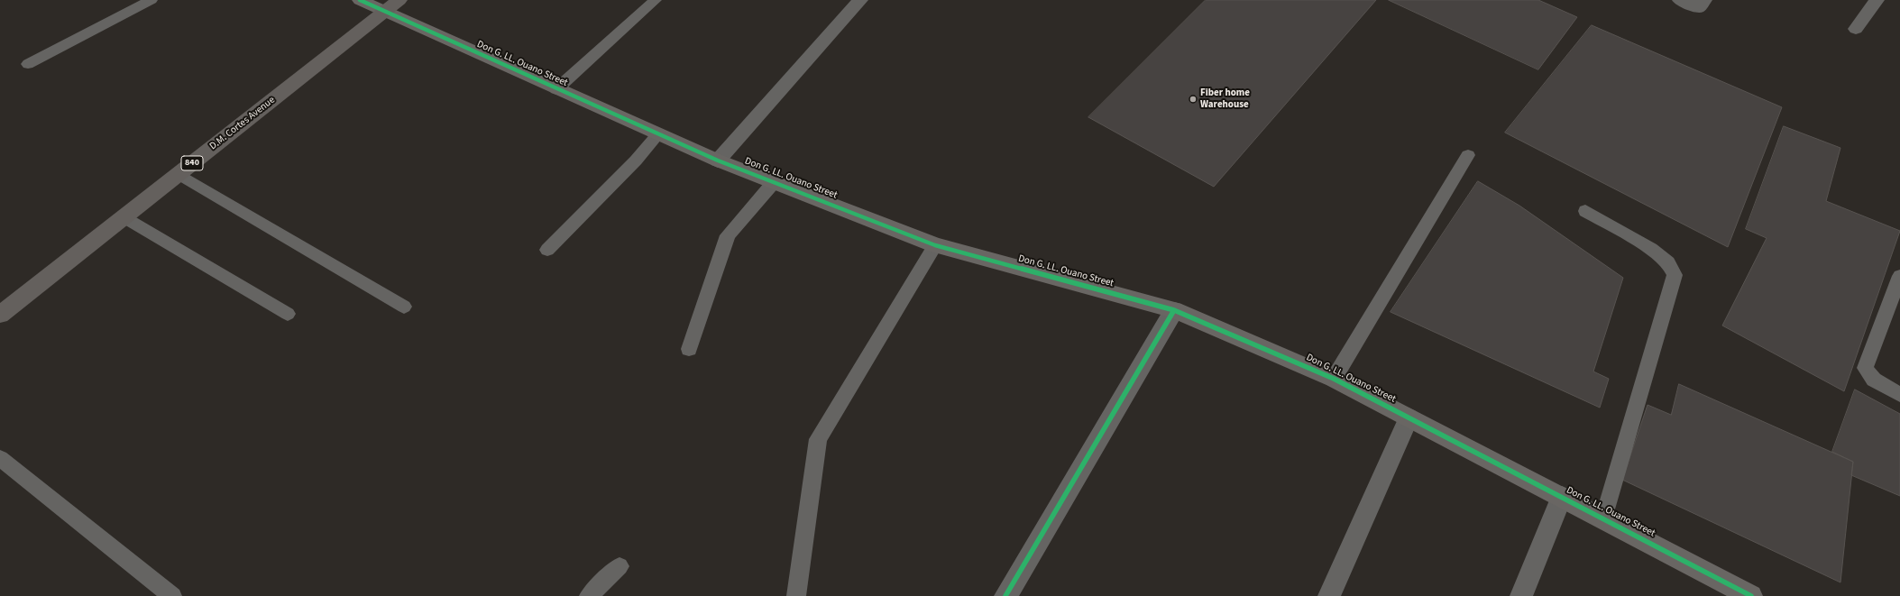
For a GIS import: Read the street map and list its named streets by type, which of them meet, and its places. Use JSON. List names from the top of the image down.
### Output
{
  "streets": {
    "highway": ["D.M. Cortes Avenue", "840"],
    "street": ["Don G. LL. Ouano Street"]
  },
  "crossings": [
    ["Don G. LL. Ouano Street", "D.M. Cortes Avenue"]
  ],
  "places": ["Fiber home Warehouse"]
}
